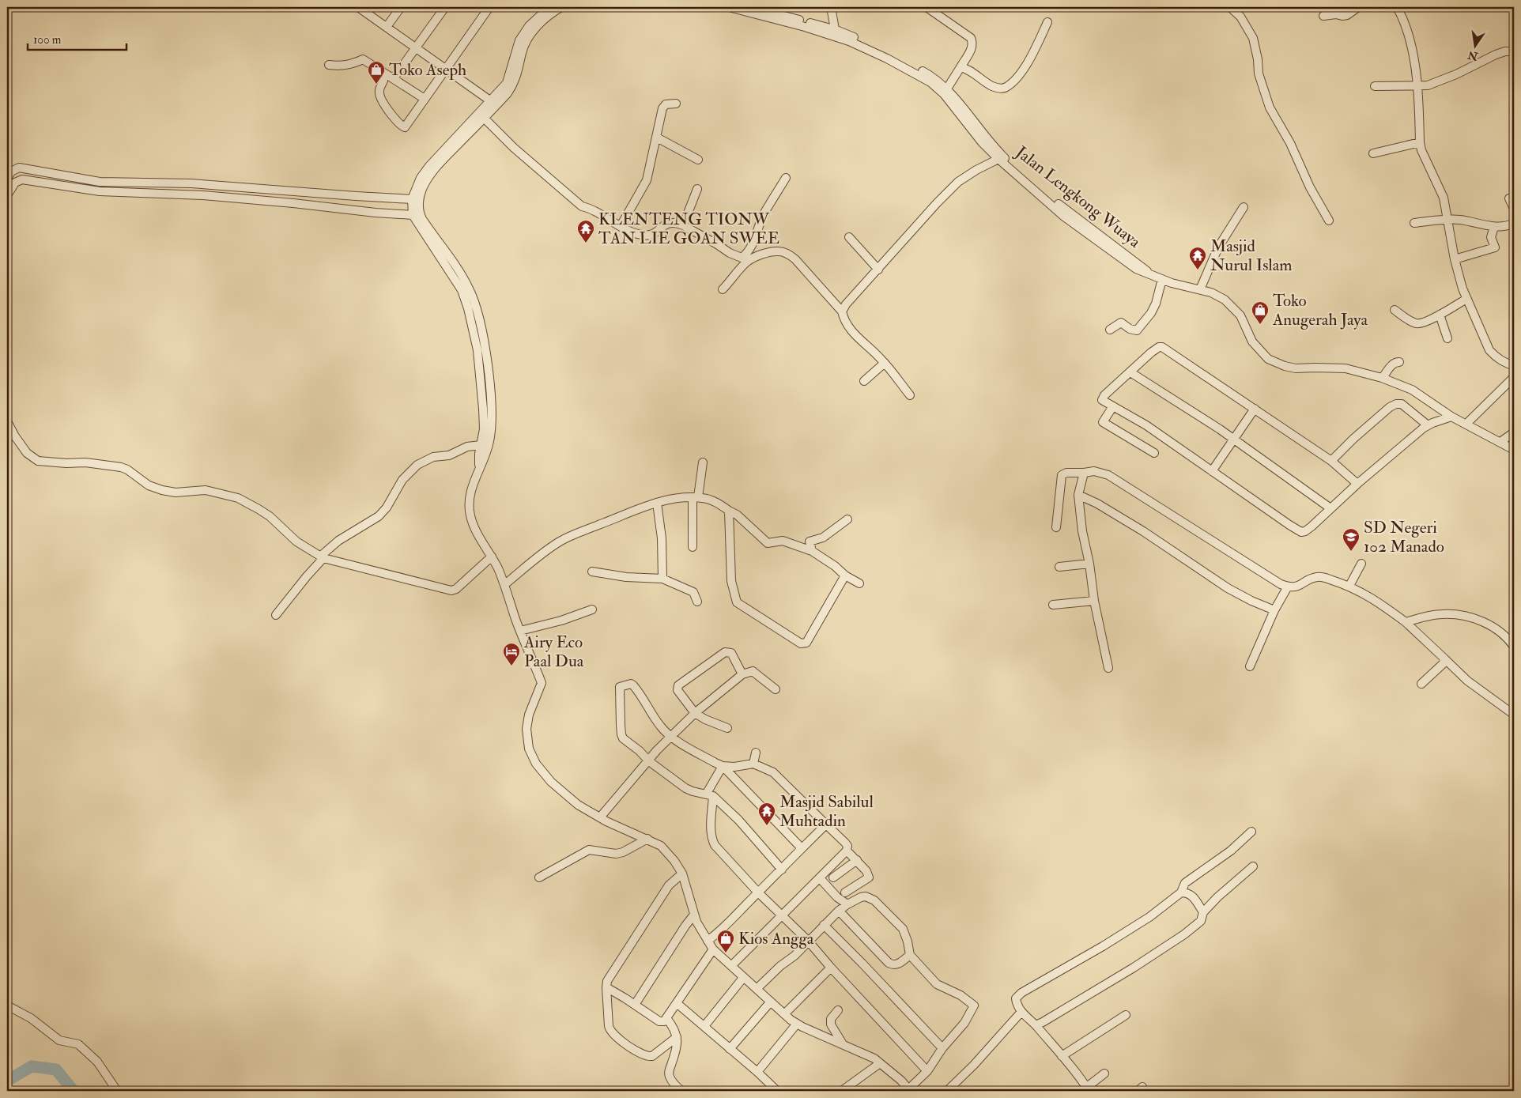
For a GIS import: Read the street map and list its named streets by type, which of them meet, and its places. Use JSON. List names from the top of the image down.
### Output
{
  "streets": {
    "street": ["Jalan Lengkong Wuaya"]
  },
  "places": {
    "shop": ["Toko Aseph", "Toko Anugerah Jaya", "Kios Angga"],
    "temple": ["KLENTENG TIONW TAN LIE GOAN SWEE", "Masjid Nurul Islam", "Masjid Sabilul Muhtadin"],
    "school or university": ["SD Negeri 102 Manado"],
    "hotel": ["Airy Eco Paal Dua"]
  },
  "scale_bar": "100 m",
  "north": "bottom"
}
